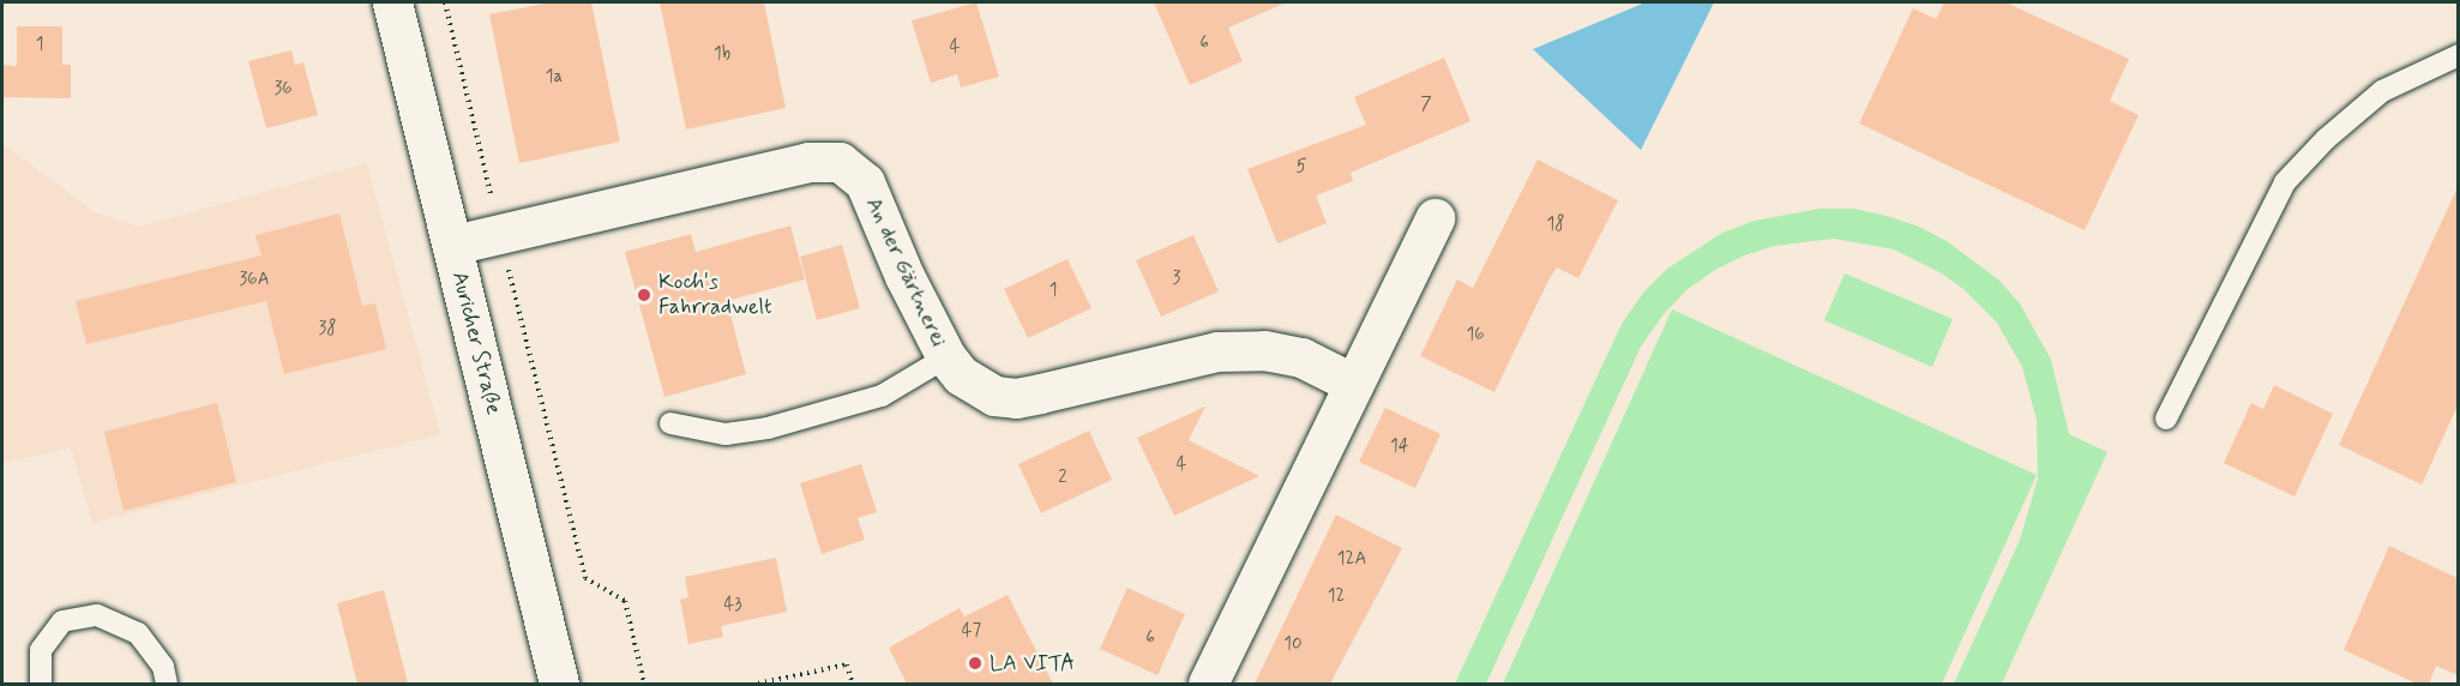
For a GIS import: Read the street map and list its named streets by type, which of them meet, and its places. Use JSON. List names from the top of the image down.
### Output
{
  "streets": {
    "street": ["An der Gärtnerei", "Auricher Straße"]
  },
  "crossings": [
    ["An der Gärtnerei", "Auricher Straße"]
  ],
  "places": ["Koch's Fahrradwelt", "LA VITA"],
  "house_numbers": [
    "6",
    "1",
    "4",
    "1b",
    "1a",
    "36",
    "7",
    "5",
    "18",
    "3",
    "36A",
    "1",
    "38",
    "16",
    "14",
    "4",
    "2",
    "12A",
    "12",
    "43",
    "47",
    "6",
    "10"
  ]
}
